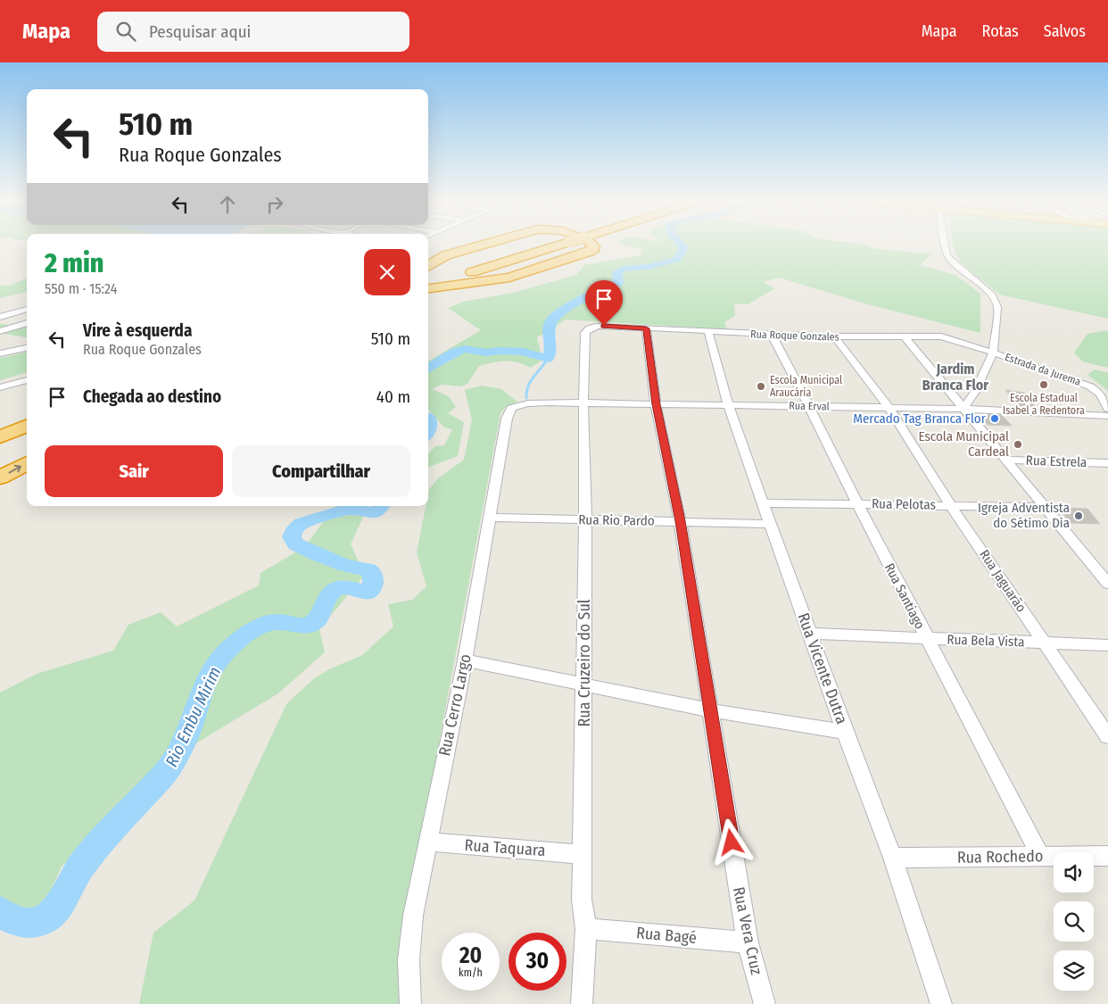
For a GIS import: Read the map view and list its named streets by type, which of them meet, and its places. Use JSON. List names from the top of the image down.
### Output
{
  "streets": {
    "street": [
      "Rua Roque Gonzales",
      "Estrada da Jurema",
      "Rua Erval",
      "Rua Estrela",
      "Rua Pelotas",
      "Rua Rio Pardo",
      "Rua Jaguarão",
      "Rua Santiago",
      "Rua Bela Vista",
      "Rua Cruzeiro do Sul",
      "Rua Vicente Dutra",
      "Rua Cerro Largo",
      "Rua Taquara",
      "Rua Rochedo",
      "Rua Vera Cruz",
      "Rua Bagé"
    ]
  },
  "crossings": [
    ["Rua Roque Gonzales", "Estrada da Jurema"],
    ["Rua Roque Gonzales", "Rua Jaguarão"],
    ["Rua Roque Gonzales", "Rua Santiago"],
    ["Rua Roque Gonzales", "Rua Cruzeiro do Sul"],
    ["Rua Roque Gonzales", "Rua Vicente Dutra"],
    ["Rua Roque Gonzales", "Rua Vera Cruz"],
    ["Rua Erval", "Rua Jaguarão"],
    ["Rua Erval", "Rua Santiago"],
    ["Rua Erval", "Rua Cruzeiro do Sul"],
    ["Rua Erval", "Rua Vicente Dutra"],
    ["Rua Erval", "Rua Cerro Largo"],
    ["Rua Erval", "Rua Vera Cruz"],
    ["Rua Pelotas", "Rua Jaguarão"],
    ["Rua Pelotas", "Rua Santiago"],
    ["Rua Pelotas", "Rua Vicente Dutra"],
    ["Rua Rio Pardo", "Rua Cruzeiro do Sul"],
    ["Rua Rio Pardo", "Rua Vicente Dutra"],
    ["Rua Rio Pardo", "Rua Cerro Largo"],
    ["Rua Rio Pardo", "Rua Vera Cruz"],
    ["Rua Jaguarão", "Rua Bela Vista"],
    ["Rua Santiago", "Rua Bela Vista"],
    ["Rua Santiago", "Rua Rochedo"],
    ["Rua Bela Vista", "Rua Vicente Dutra"],
    ["Rua Cruzeiro do Sul", "Rua Taquara"],
    ["Rua Cruzeiro do Sul", "Rua Bagé"],
    ["Rua Vicente Dutra", "Rua Rochedo"],
    ["Rua Cerro Largo", "Rua Taquara"],
    ["Rua Vera Cruz", "Rua Bagé"]
  ],
  "districts": ["Jardim Branca Flor"],
  "water": ["Rio Embu Mirim"],
  "places": [
    "Escola Estadual Isabel a Redentora",
    "Escola Municipal Araucária",
    "Mercado Tag Branca Flor",
    "Escola Municipal Cardeal",
    "Igreja Adventista do Sétimo Dia"
  ],
  "page": {
    "header": "Mapa",
    "search": "Pesquisar aqui",
    "nav": ["Mapa", "Rotas", "Salvos"],
    "turn": ["510 m", "Rua Roque Gonzales"],
    "heading": ["2 min", "550 m · 15:24"],
    "list": [
      {
        "name": "Vire à esquerda",
        "note": "Rua Roque Gonzales",
        "value": "510 m"
      },
      {
        "name": "Chegada ao destino",
        "value": "40 m"
      }
    ],
    "buttons": ["Sair", "Compartilhar"],
    "speed": "20 km/h",
    "limit": "30"
  }
}
